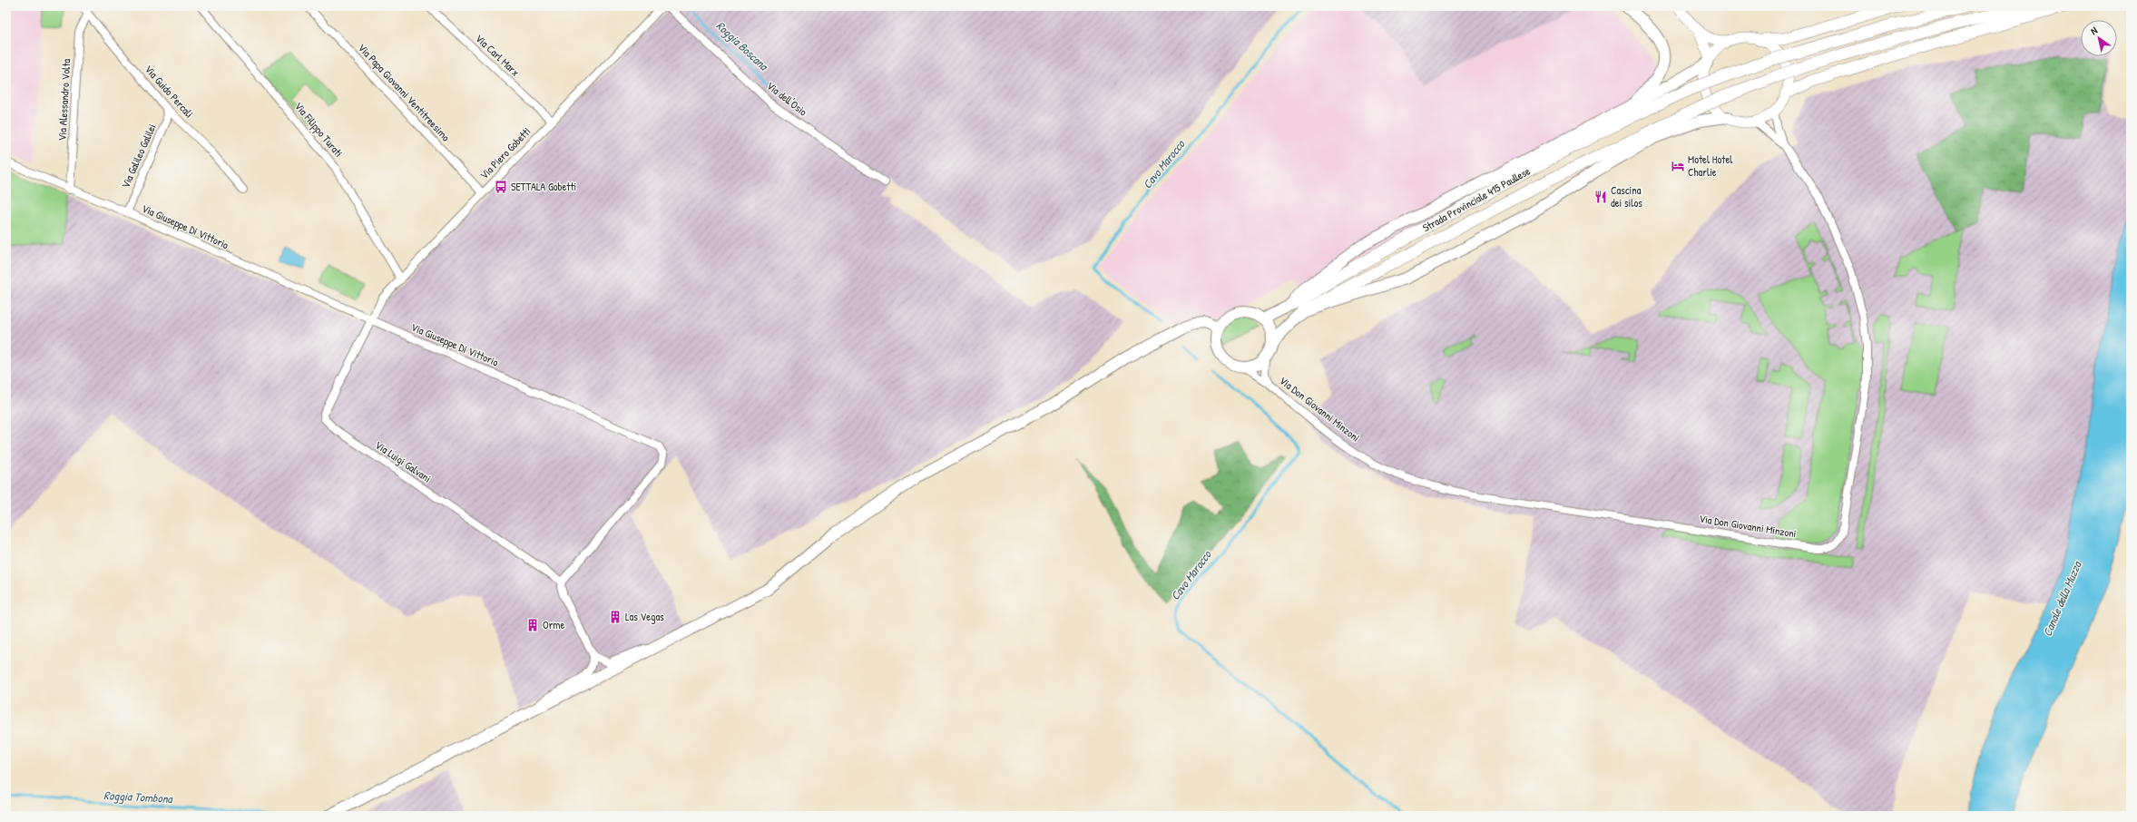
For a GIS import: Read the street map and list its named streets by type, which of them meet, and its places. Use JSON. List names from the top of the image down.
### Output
{
  "streets": {
    "highway": ["Strada Provinciale 415 Paullese"],
    "street": [
      "Via Carl Marx",
      "Via Guido Percali",
      "Via Papa Giovanni Ventitreesimo",
      "Via dell'Osio",
      "Via Alessandro Volta",
      "Via Filippo Turati",
      "Via Piero Gobetti",
      "Via Galileo Galilei",
      "Via Giuseppe Di Vittorio",
      "Via Don Giovanni Minzoni",
      "Via Luigi Galvani"
    ]
  },
  "crossings": [
    ["Via Carl Marx", "Via Piero Gobetti"],
    ["Via Guido Percali", "Via Alessandro Volta"],
    ["Via Guido Percali", "Via Galileo Galilei"],
    ["Via Papa Giovanni Ventitreesimo", "Via Piero Gobetti"],
    ["Via Alessandro Volta", "Via Giuseppe Di Vittorio"],
    ["Via Filippo Turati", "Via Piero Gobetti"],
    ["Via Piero Gobetti", "Via Giuseppe Di Vittorio"],
    ["Via Piero Gobetti", "Via Luigi Galvani"],
    ["Via Galileo Galilei", "Via Giuseppe Di Vittorio"],
    ["Strada Provinciale 415 Paullese", "Via Don Giovanni Minzoni"],
    ["Via Giuseppe Di Vittorio", "Via Luigi Galvani"]
  ],
  "water": [
    "Roggia Boscana",
    "Cavo Marocco",
    "Canale della Muzza",
    "Roggia Tombona"
  ],
  "places": {
    "hotel": ["Motel Hotel Charlie"],
    "bus stop": ["SETTALA Gobetti"],
    "restaurant": ["Cascina dei silos"],
    "building": ["Las Vegas", "Orme"]
  },
  "north": "top left"
}
